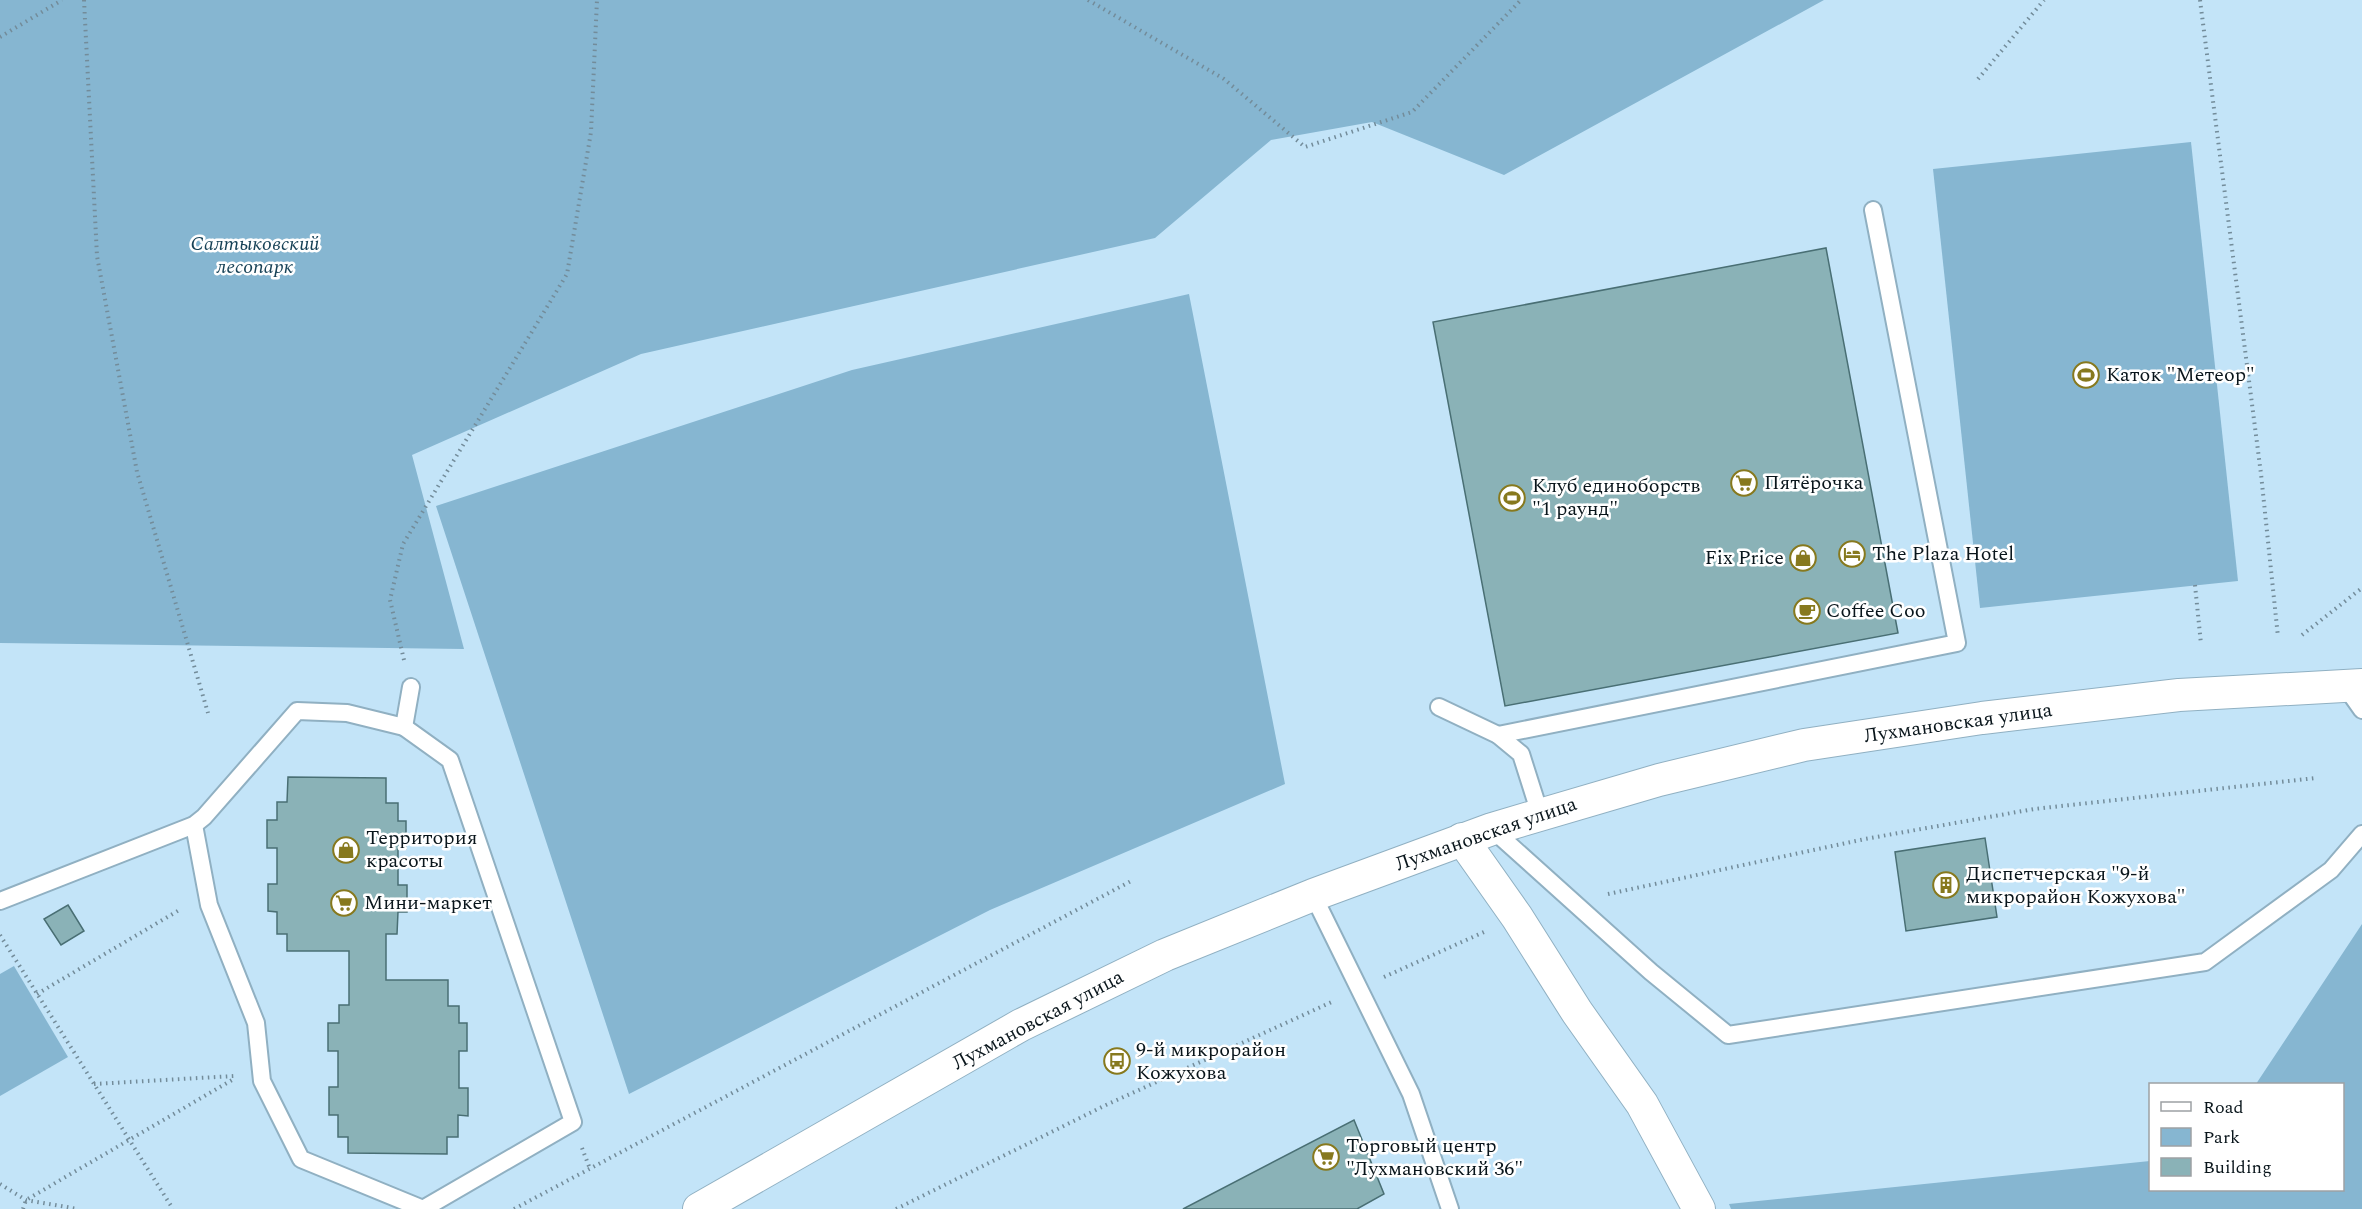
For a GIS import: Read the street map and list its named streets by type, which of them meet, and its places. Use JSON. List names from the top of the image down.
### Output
{
  "streets": {
    "street": ["Лухмановская улица"]
  },
  "parks": ["Салтыковский лесопарк"],
  "places": {
    "sports": ["Каток \"Метеор\"", "Клуб единоборств \"1 раунд\""],
    "supermarket": ["Пятёрочка", "Мини-маркет", "Торговый центр \"Лухмановский 36\""],
    "hotel": ["The Plaza Hotel"],
    "shop": ["Fix Price", "Территория красоты"],
    "cafe": ["Coffee Coo"],
    "building": ["Диспетчерская \"9-й микрорайон Кожухова\""],
    "bus stop": ["9-й микрорайон Кожухова"]
  },
  "legend": ["Road", "Park", "Building"]
}
